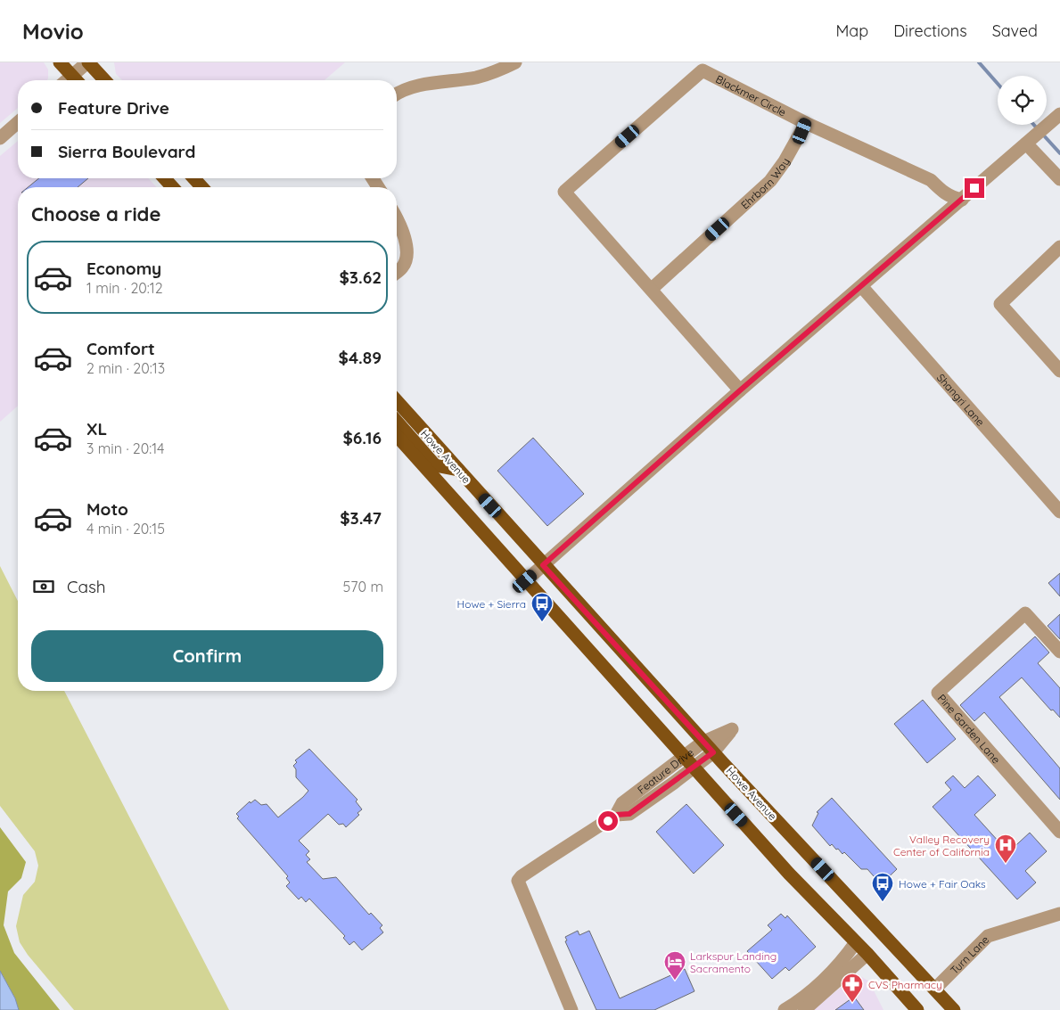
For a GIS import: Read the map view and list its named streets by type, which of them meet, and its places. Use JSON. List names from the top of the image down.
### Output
{
  "streets": {
    "main road": ["Howe Avenue"],
    "street": [
      "Blackmer Circle",
      "Ehrborn Way",
      "Shangri Lane",
      "Pine Garden Lane",
      "Feature Drive",
      "Turn Lane"
    ]
  },
  "crossings": [
    ["Blackmer Circle", "Ehrborn Way"],
    ["Howe Avenue", "Feature Drive"],
    ["Howe Avenue", "Turn Lane"]
  ],
  "places": {
    "bus stop": ["Howe + Sierra", "Howe + Fair Oaks"],
    "hospital": ["Valley Recovery Center of California"],
    "hotel": ["Larkspur Landing Sacramento"],
    "pharmacy": ["CVS Pharmacy"]
  },
  "page": {
    "header": "Movio",
    "nav": ["Map", "Directions", "Saved"],
    "banner": ["Feature Drive", "Sierra Boulevard"],
    "heading": "Choose a ride",
    "list": [
      {
        "name": "Economy",
        "note": "1 min · 20:12",
        "value": "$3.62"
      },
      {
        "name": "Comfort",
        "note": "2 min · 20:13",
        "value": "$4.89"
      },
      {
        "name": "XL",
        "note": "3 min · 20:14",
        "value": "$6.16"
      },
      {
        "name": "Moto",
        "note": "4 min · 20:15",
        "value": "$3.47"
      }
    ],
    "pay": ["Cash", "570 m"],
    "buttons": "Confirm"
  }
}
